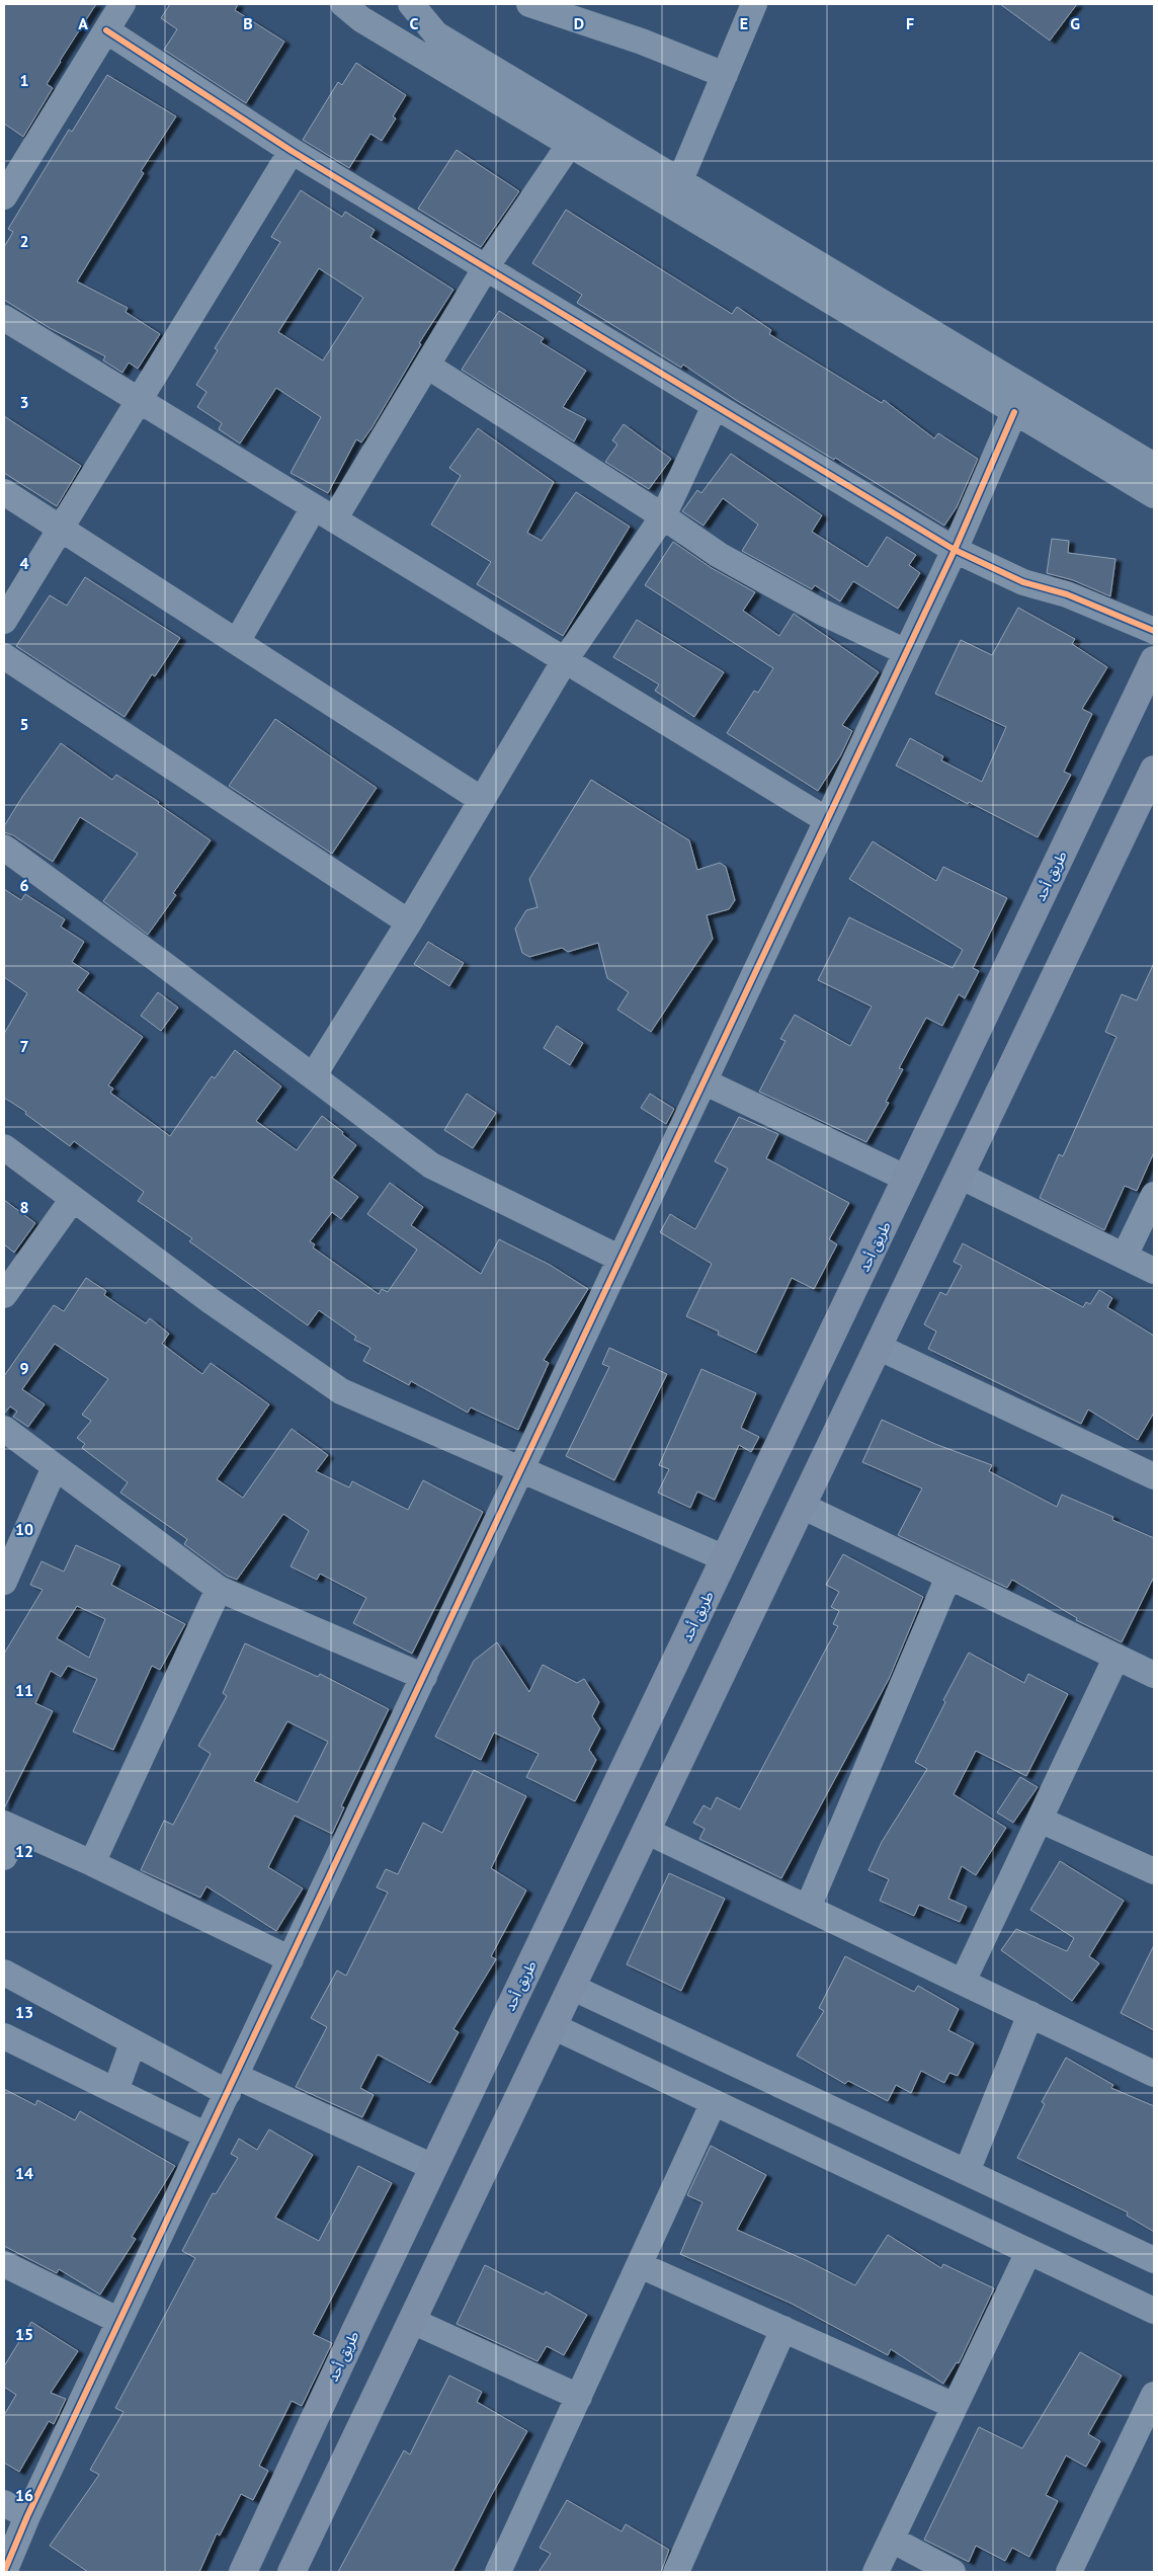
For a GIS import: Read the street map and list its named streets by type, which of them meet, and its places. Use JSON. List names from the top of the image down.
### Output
{
  "streets": {
    "main road": ["طريق أحد"]
  },
  "grid": {
    "columns": [
      "A",
      "B",
      "C",
      "D",
      "E",
      "F",
      "G"
    ],
    "rows": [
      "1",
      "2",
      "3",
      "4",
      "5",
      "6",
      "7",
      "8",
      "9",
      "10",
      "11",
      "12",
      "13",
      "14",
      "15",
      "16"
    ]
  }
}
